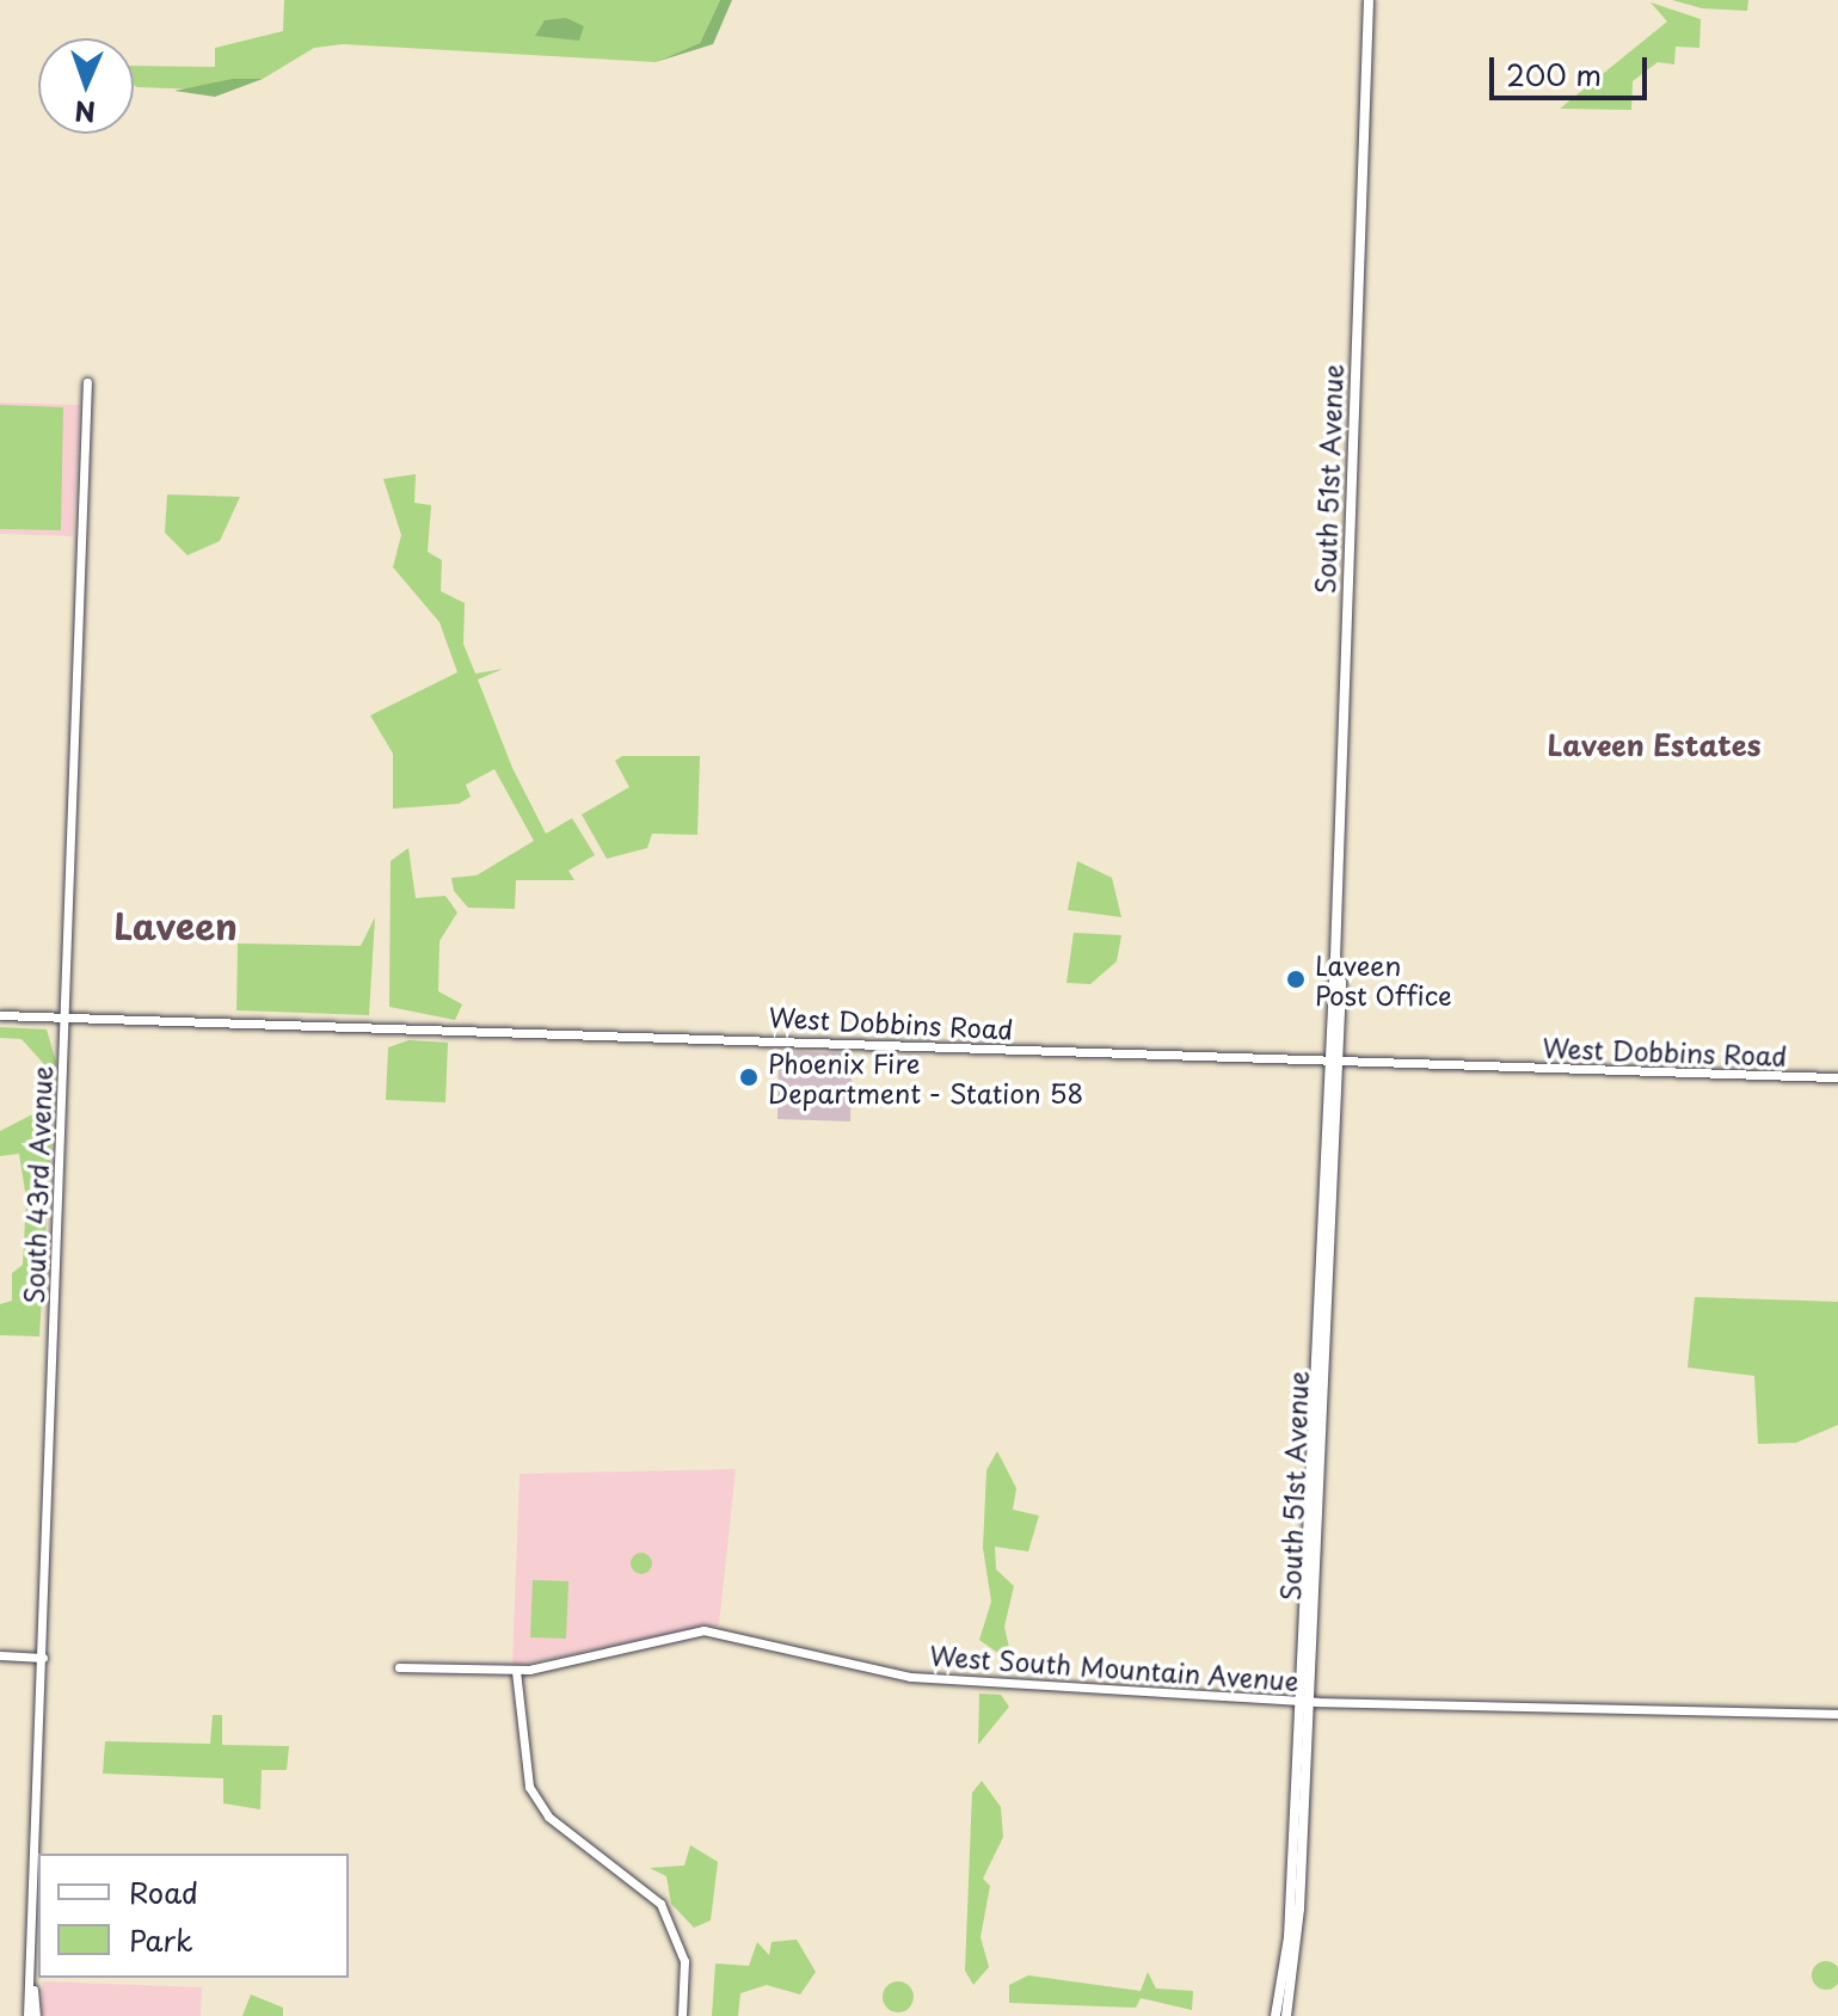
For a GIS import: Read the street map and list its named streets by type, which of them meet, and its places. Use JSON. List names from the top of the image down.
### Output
{
  "streets": {
    "main road": ["South 51st Avenue"],
    "street": ["West Dobbins Road", "South 43rd Avenue", "West South Mountain Avenue"]
  },
  "crossings": [
    ["South 51st Avenue", "West Dobbins Road"],
    ["South 51st Avenue", "West South Mountain Avenue"],
    ["West Dobbins Road", "South 43rd Avenue"]
  ],
  "districts": ["Laveen Estates", "Laveen"],
  "places": ["Laveen Post Office", "Phoenix Fire Department - Station 58"],
  "legend": ["Road", "Park"],
  "scale_bar": "200 m",
  "north": "bottom"
}
